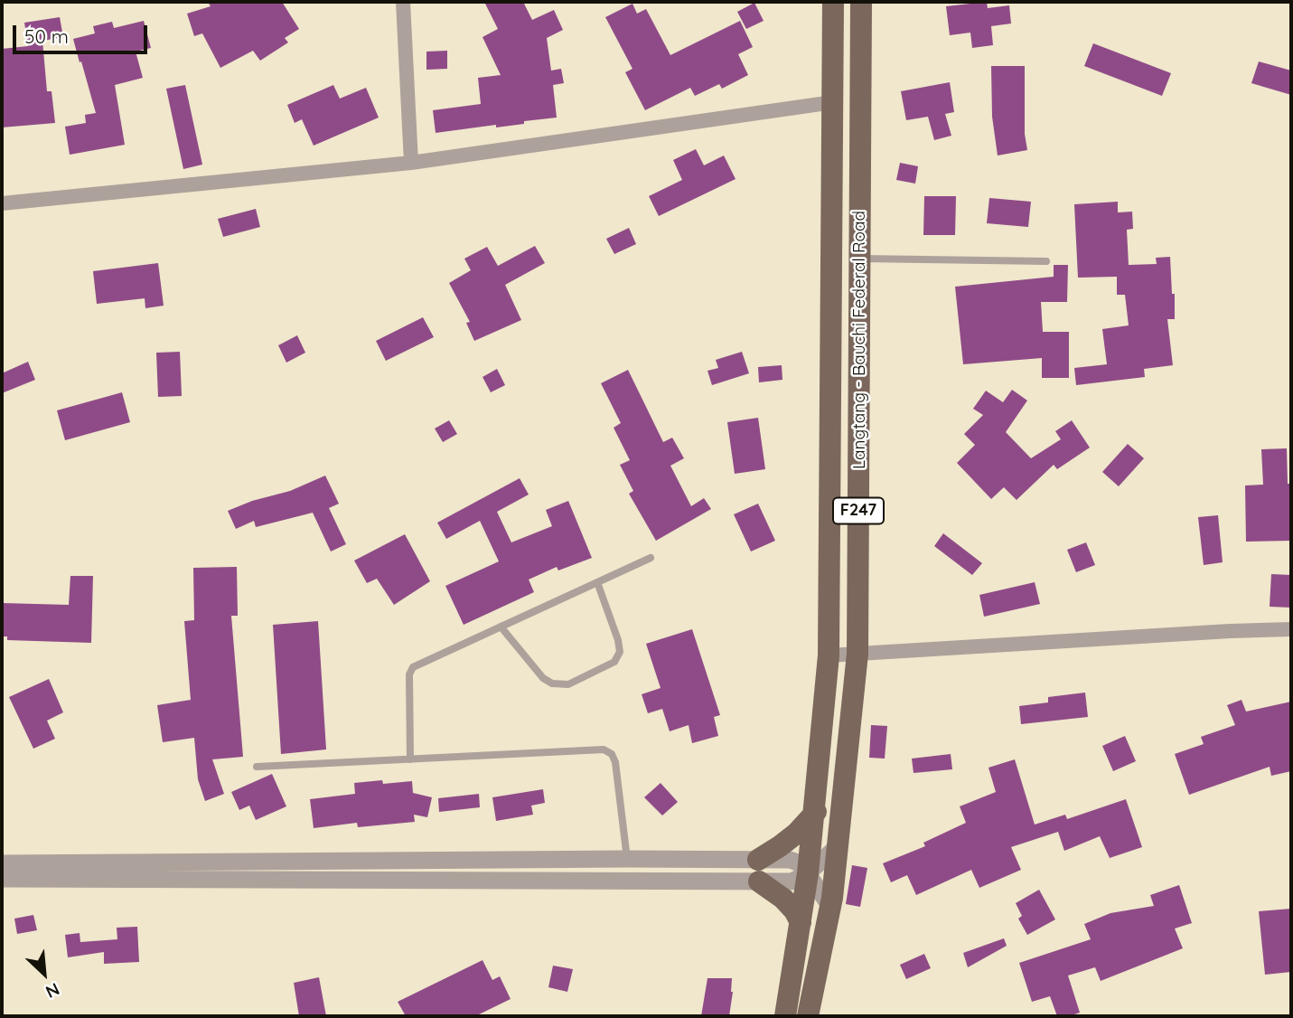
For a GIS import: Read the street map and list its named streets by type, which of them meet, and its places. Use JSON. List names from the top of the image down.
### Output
{
  "streets": {
    "main road": ["Langtang - Bauchi Federal Road", "F247"]
  },
  "scale_bar": "50 m",
  "north": "bottom right"
}
